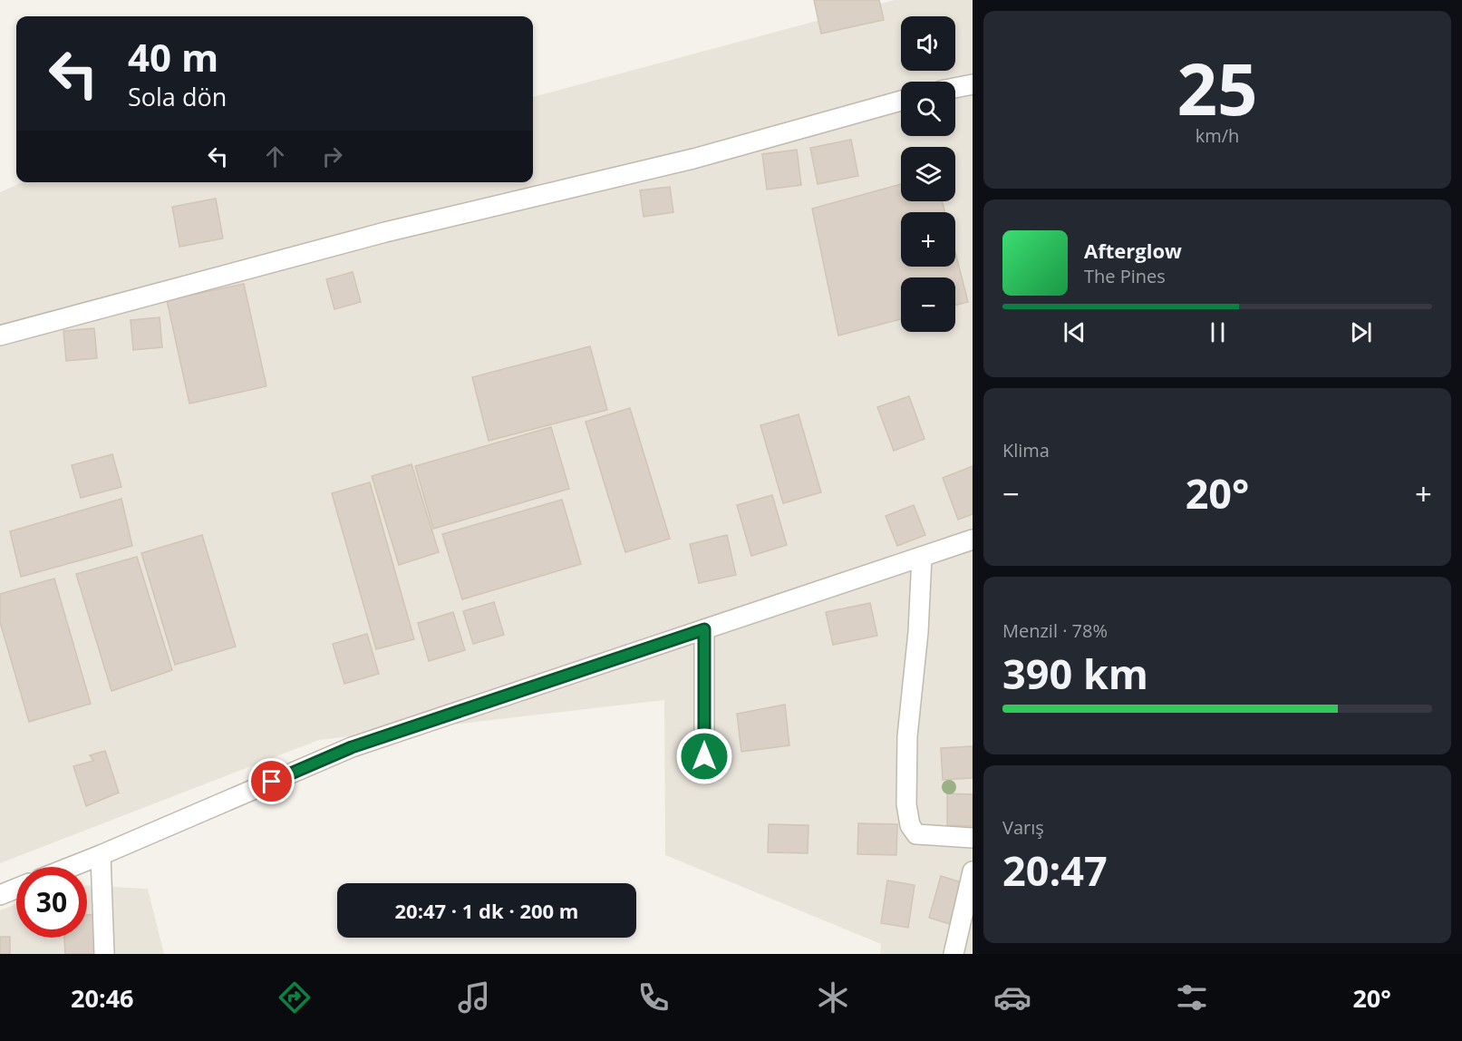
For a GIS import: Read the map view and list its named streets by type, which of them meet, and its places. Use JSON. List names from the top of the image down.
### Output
{
  "page": {
    "tile": [
      ["25", "km/h"],
      "Klima",
      ["Menzil · 78%", "390 km"],
      ["Varış", "20:47"]
    ],
    "map_buttons": ["+", "−"],
    "turn": ["40 m", "Sola dön"],
    "song": ["Afterglow", "The Pines"],
    "heat": ["−", "20°", "+"],
    "limit": "30",
    "trip": "20:47 · 1 dk · 200 m",
    "tabs": ["20:46", "20°"]
  }
}
